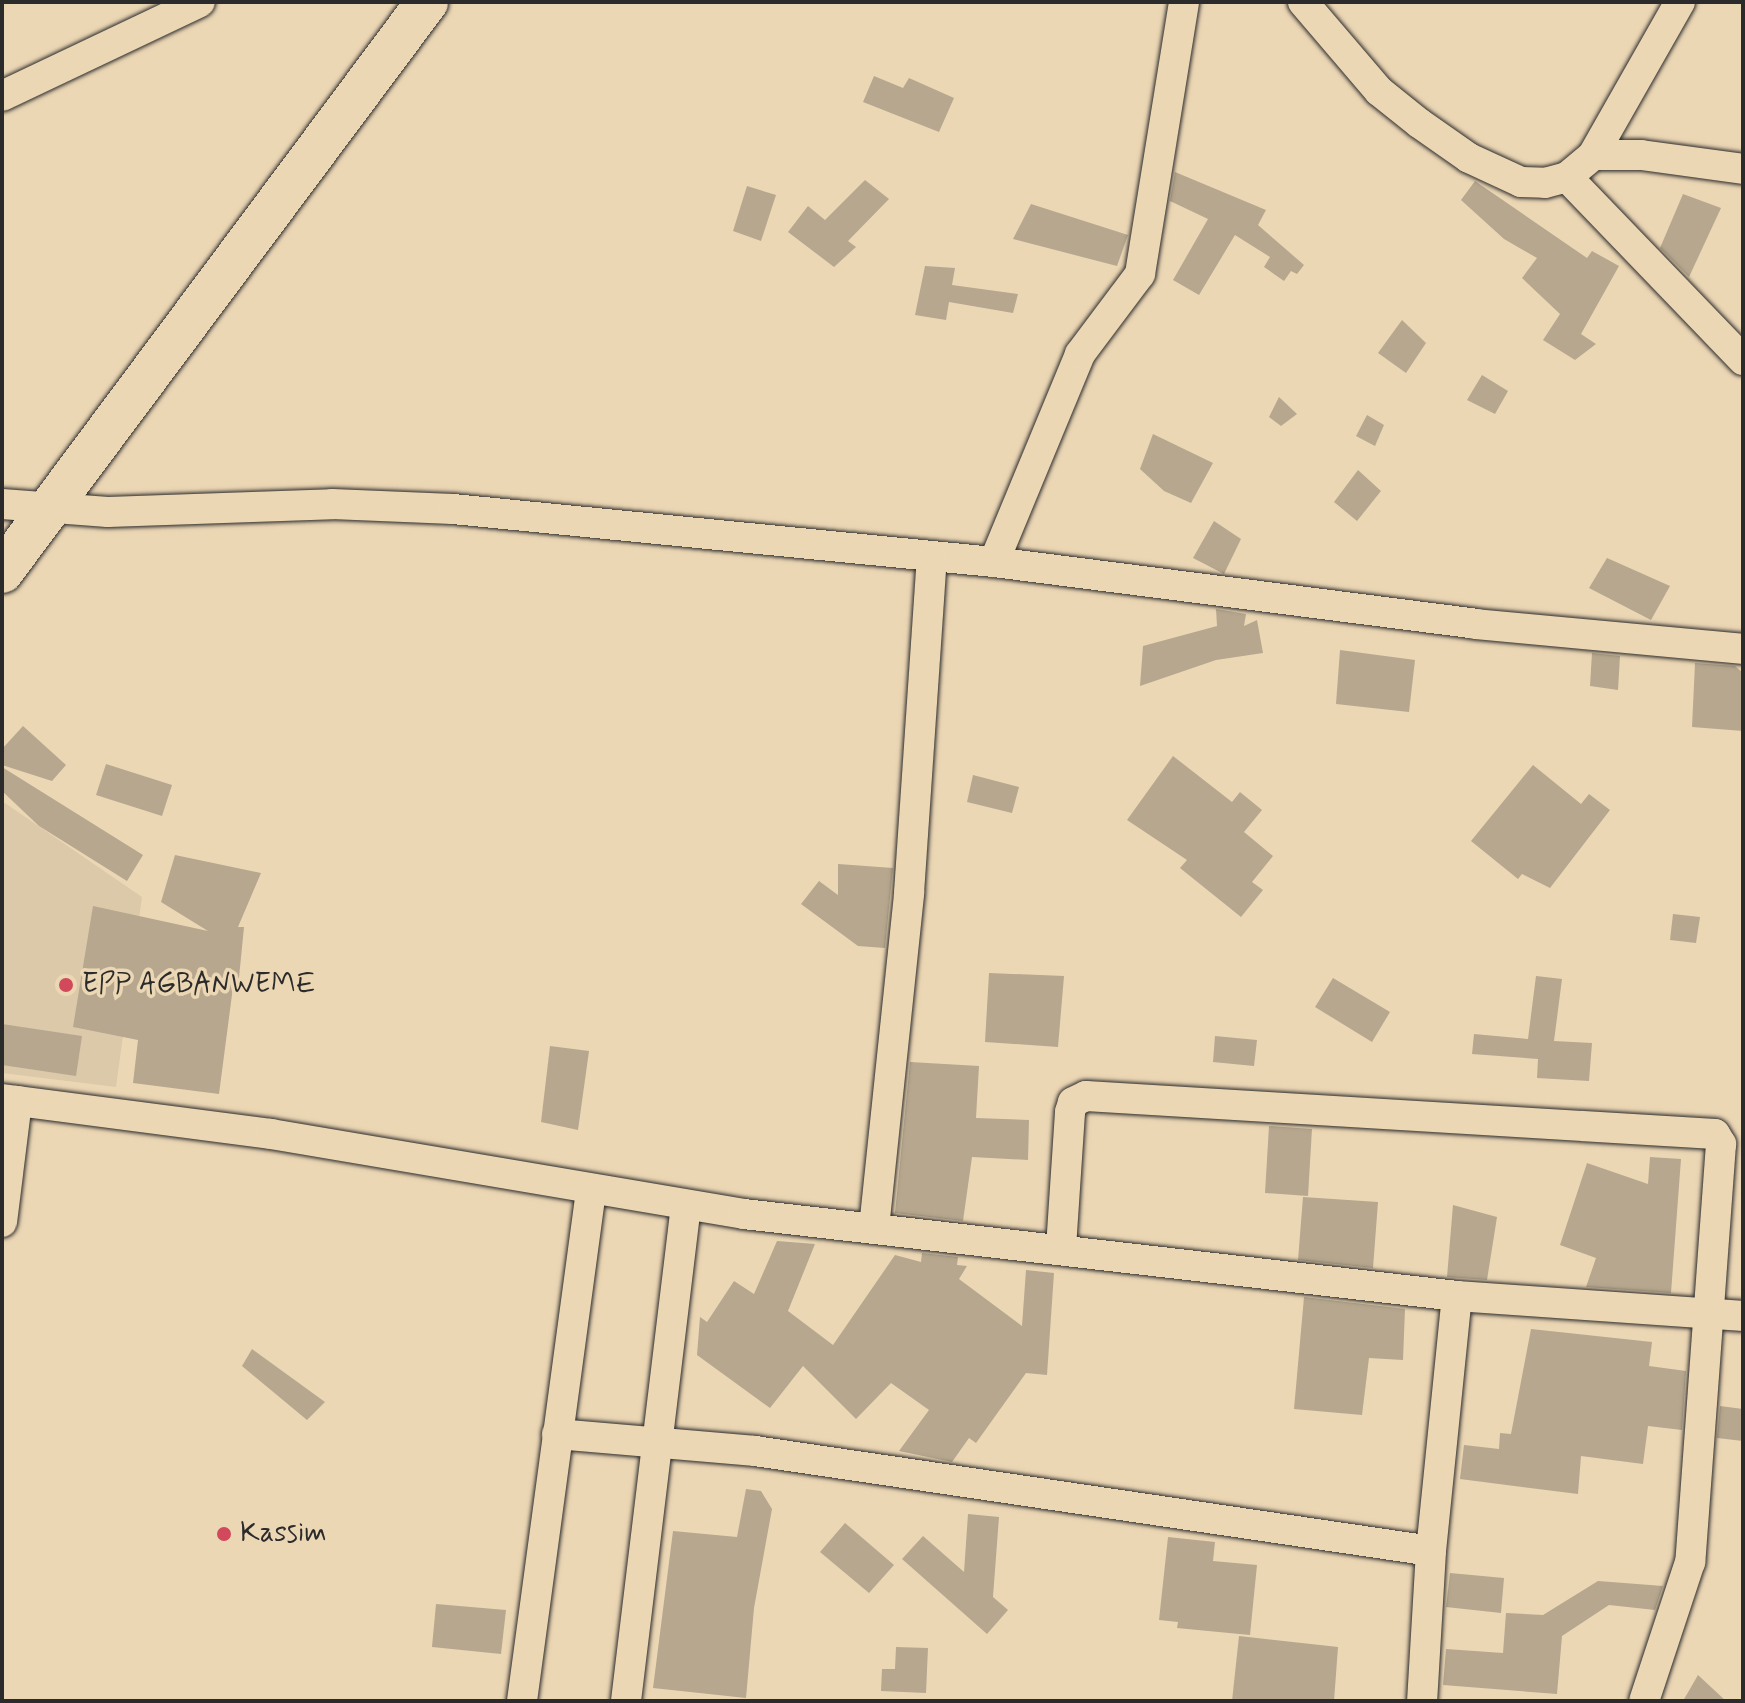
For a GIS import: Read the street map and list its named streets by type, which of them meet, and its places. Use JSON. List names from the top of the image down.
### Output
{
  "places": ["EPP AGBANWEME", "Kassim"]
}
